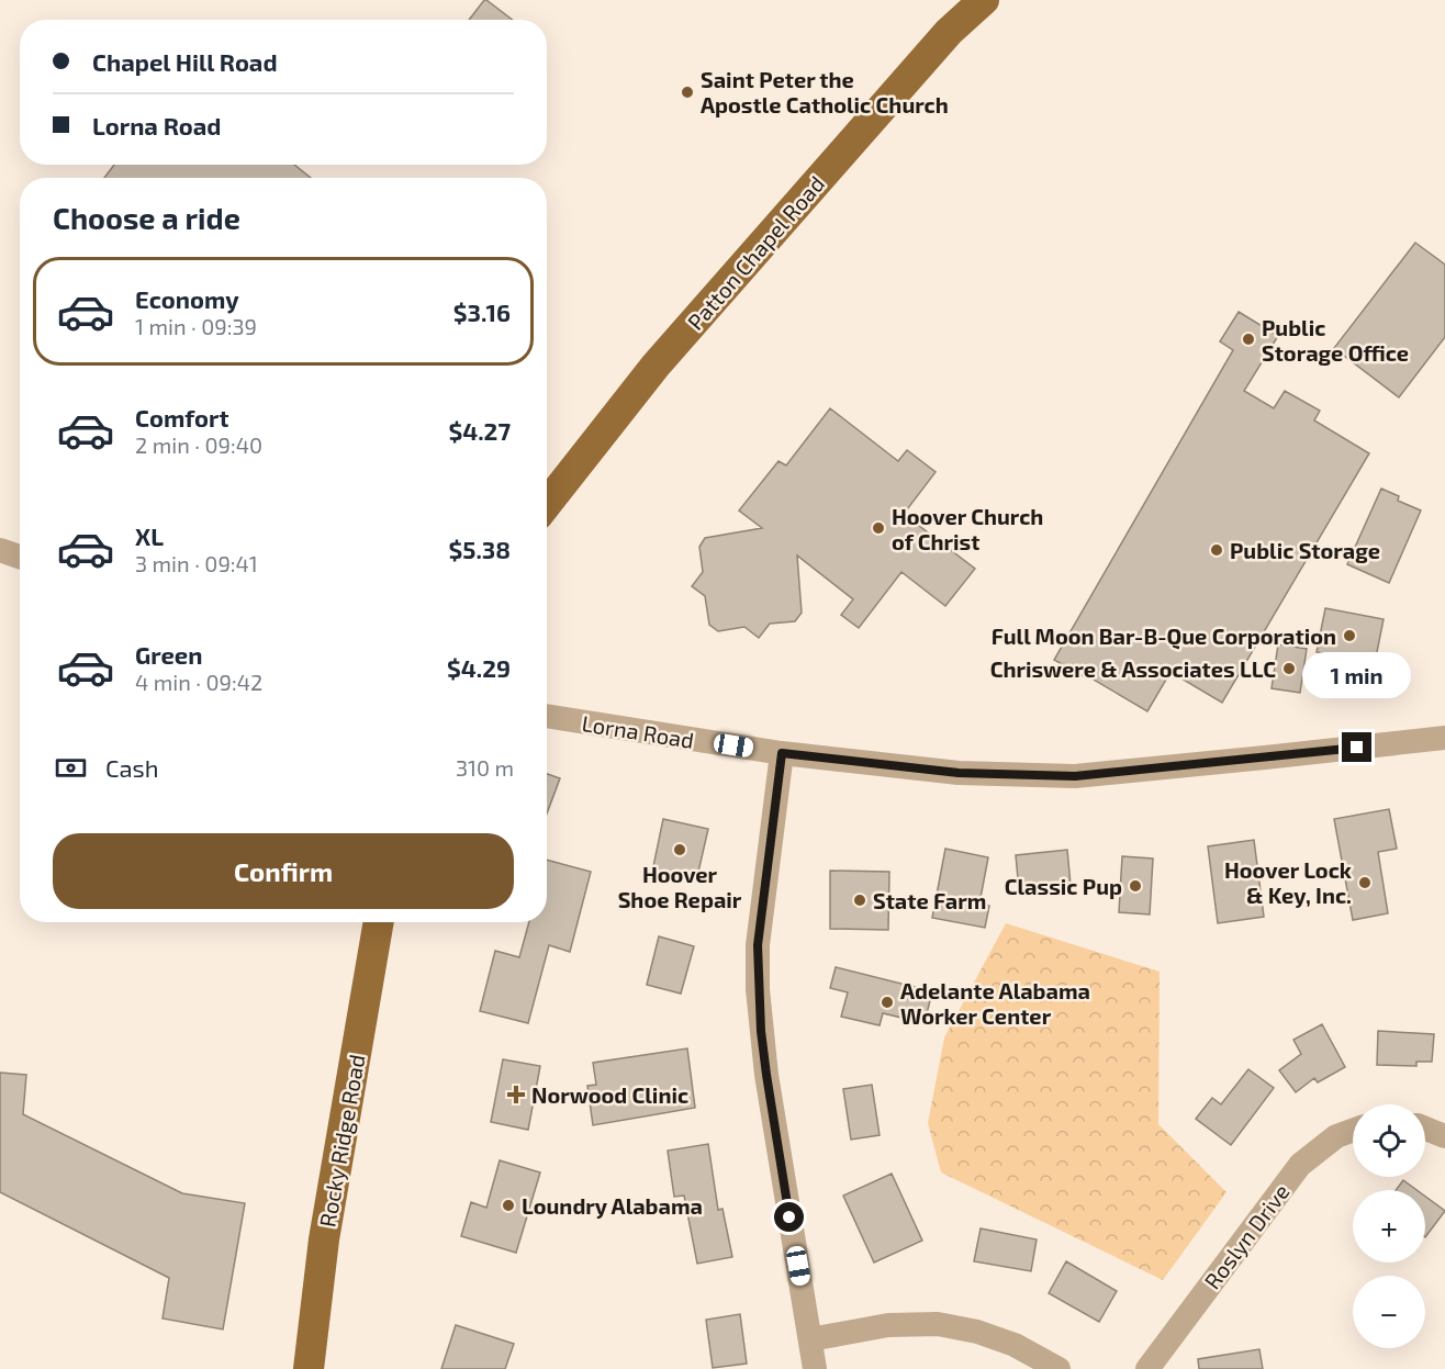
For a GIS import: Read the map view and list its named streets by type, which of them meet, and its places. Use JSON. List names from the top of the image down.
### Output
{
  "streets": {
    "main road": ["Patton Chapel Road", "Rocky Ridge Road"],
    "street": ["Lorna Road", "Roslyn Drive"]
  },
  "places": {
    "other": [
      "Saint Peter the Apostle Catholic Church",
      "Public Storage Office",
      "Hoover Church of Christ",
      "Public Storage",
      "Full Moon Bar-B-Que Corporation",
      "Chriswere & Associates LLC",
      "Hoover Shoe Repair",
      "Hoover Lock & Key, Inc.",
      "Classic Pup",
      "State Farm",
      "Adelante Alabama Worker Center",
      "Loundry Alabama"
    ],
    "health": ["Norwood Clinic"]
  },
  "page": {
    "banner": ["Chapel Hill Road", "Lorna Road"],
    "heading": "Choose a ride",
    "list": [
      {
        "name": "Economy",
        "note": "1 min · 09:39",
        "value": "$3.16"
      },
      {
        "name": "Comfort",
        "note": "2 min · 09:40",
        "value": "$4.27"
      },
      {
        "name": "XL",
        "note": "3 min · 09:41",
        "value": "$5.38"
      },
      {
        "name": "Green",
        "note": "4 min · 09:42",
        "value": "$4.29"
      }
    ],
    "bubble": "1 min",
    "pay": ["Cash", "310 m"],
    "buttons": "Confirm",
    "map_buttons": ["+", "−"]
  }
}
